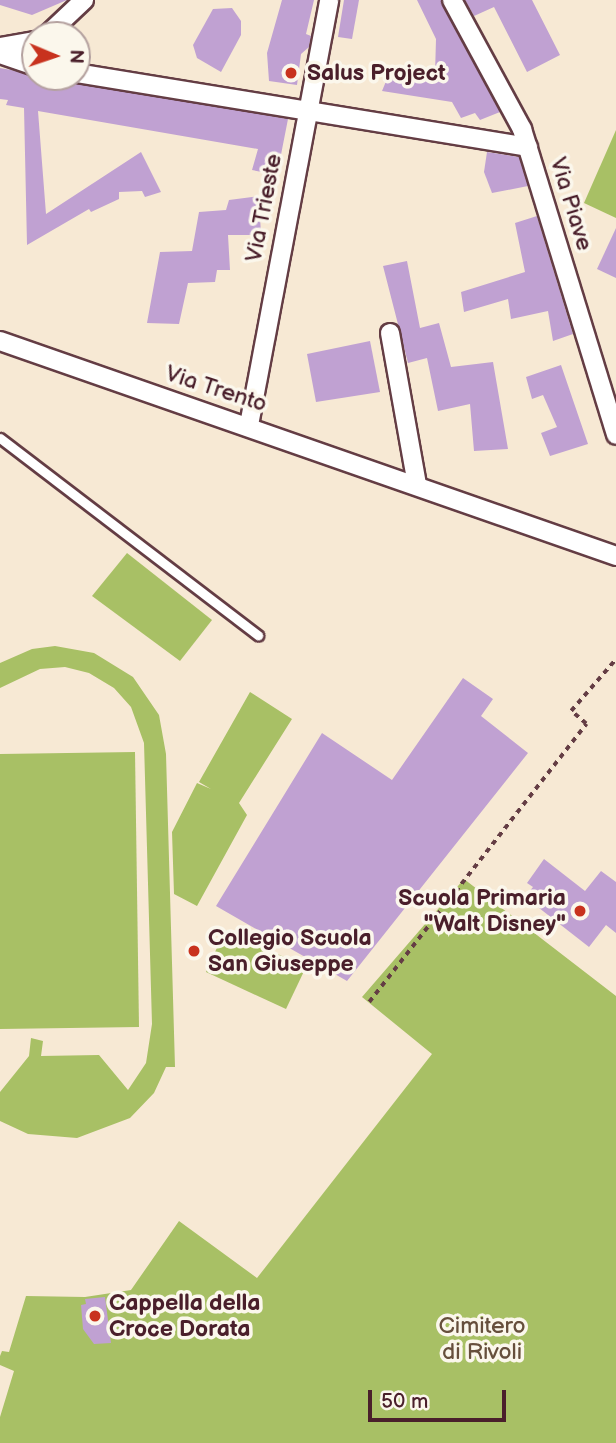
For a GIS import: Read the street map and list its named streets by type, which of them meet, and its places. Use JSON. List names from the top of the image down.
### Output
{
  "streets": {
    "street": ["Via Piave", "Via Trieste", "Via Trento"]
  },
  "crossings": [
    ["Via Trieste", "Via Trento"]
  ],
  "parks": ["Cimitero di Rivoli"],
  "places": [
    "Salus Project",
    "Scuola Primaria \"Walt Disney\"",
    "Collegio Scuola San Giuseppe",
    "Cappella della Croce Dorata"
  ],
  "scale_bar": "50 m",
  "north": "right"
}
